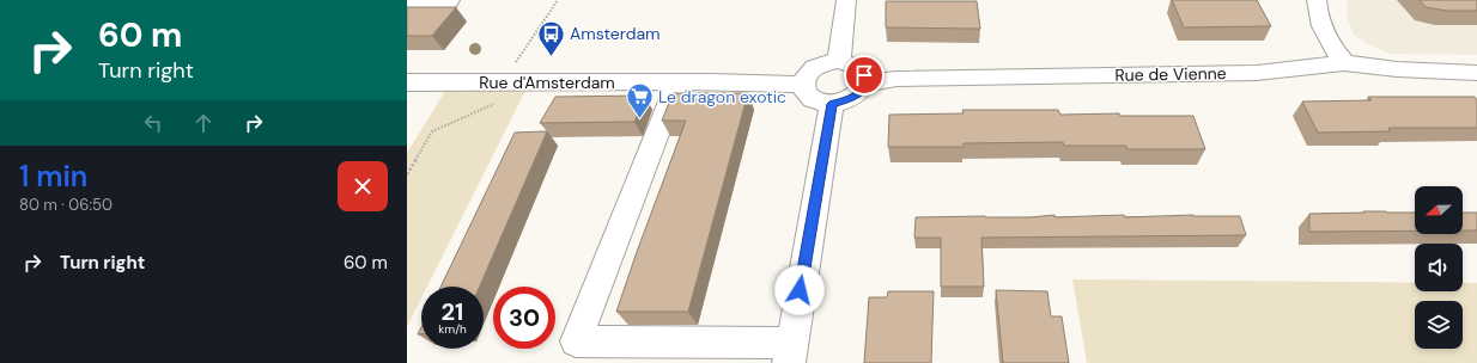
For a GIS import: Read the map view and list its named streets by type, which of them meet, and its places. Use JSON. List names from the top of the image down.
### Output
{
  "streets": {
    "street": ["Rue de Vienne", "Rue d'Amsterdam"]
  },
  "crossings": [
    ["Rue de Vienne", "Rue d'Amsterdam"]
  ],
  "places": {
    "bus stop": ["Amsterdam"],
    "supermarket": ["Le dragon exotic"]
  },
  "north": "left",
  "page": {
    "turn": ["60 m", "Turn right"],
    "heading": ["1 min", "80 m · 06:50"],
    "list": [
      {
        "name": "Turn right",
        "value": "60 m"
      }
    ],
    "speed": "21 km/h",
    "limit": "30"
  }
}
